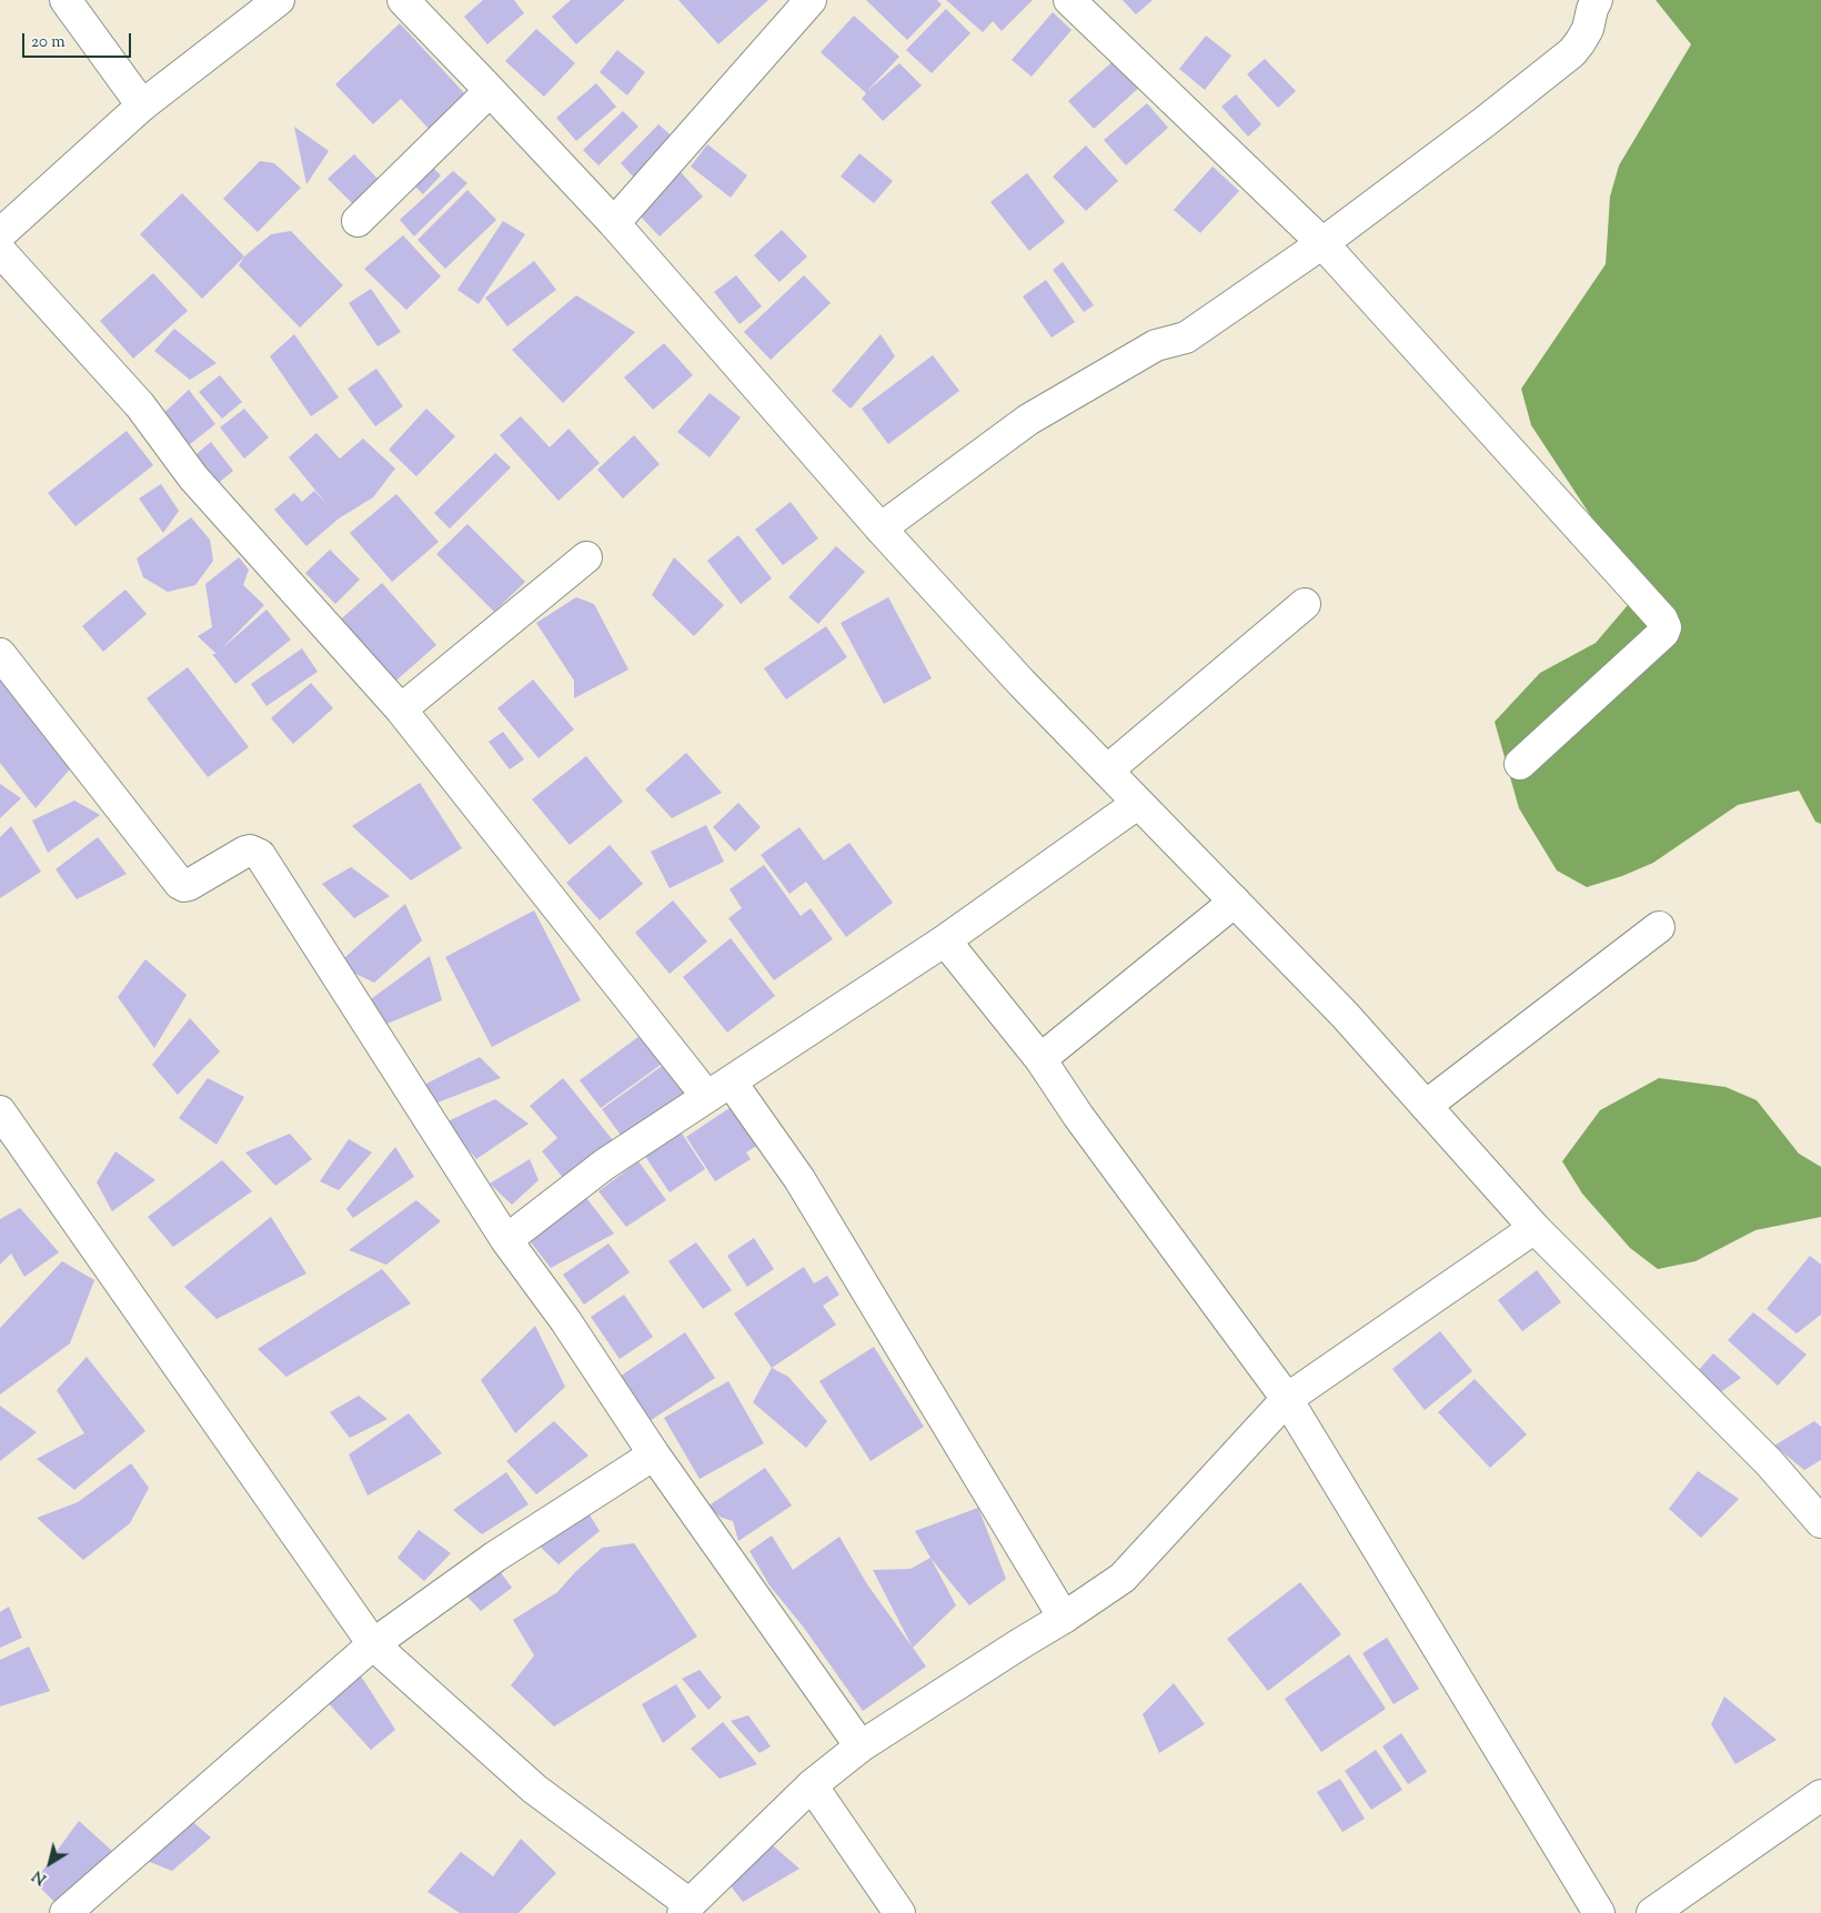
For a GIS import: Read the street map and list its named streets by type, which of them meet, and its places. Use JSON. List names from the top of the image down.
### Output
{
  "scale_bar": "20 m",
  "north": "bottom left"
}
